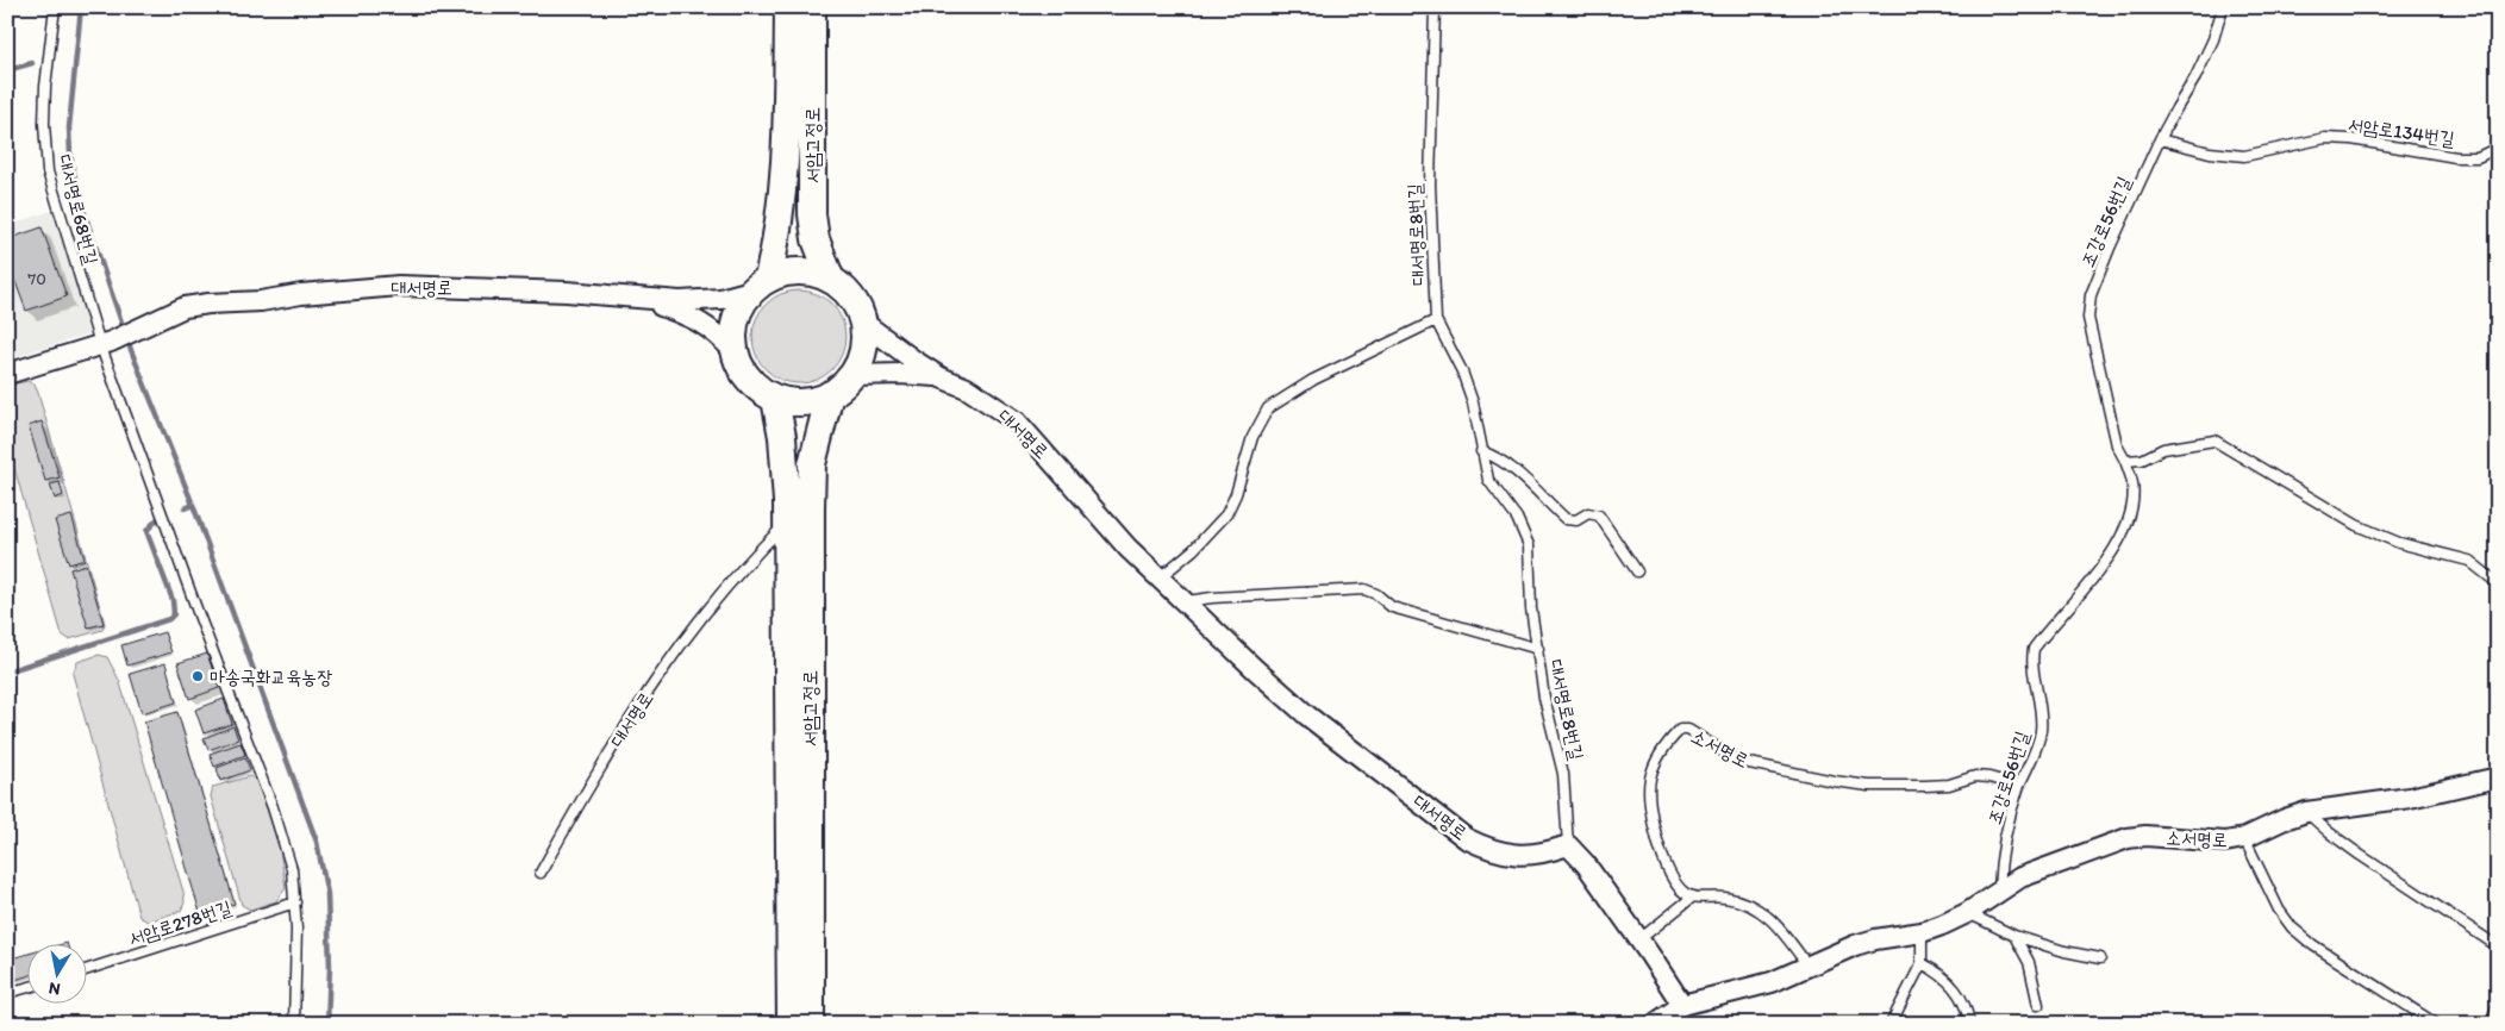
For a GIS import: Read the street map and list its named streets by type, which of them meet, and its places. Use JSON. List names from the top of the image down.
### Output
{
  "streets": {
    "main road": ["서암고정로"],
    "street": ["대서명로", "소서명로"],
    "lane": [
      "서암로134번길",
      "대서명로68번길",
      "조강로56번길",
      "대서명로8번길",
      "서암로278번길"
    ]
  },
  "crossings": [
    ["서암로134번길", "조강로56번길"],
    ["서암고정로", "대서명로"],
    ["대서명로68번길", "대서명로"],
    ["조강로56번길", "소서명로"],
    ["대서명로8번길", "대서명로"]
  ],
  "places": ["마송국화교육농장"],
  "house_numbers": ["70"],
  "north": "bottom"
}
